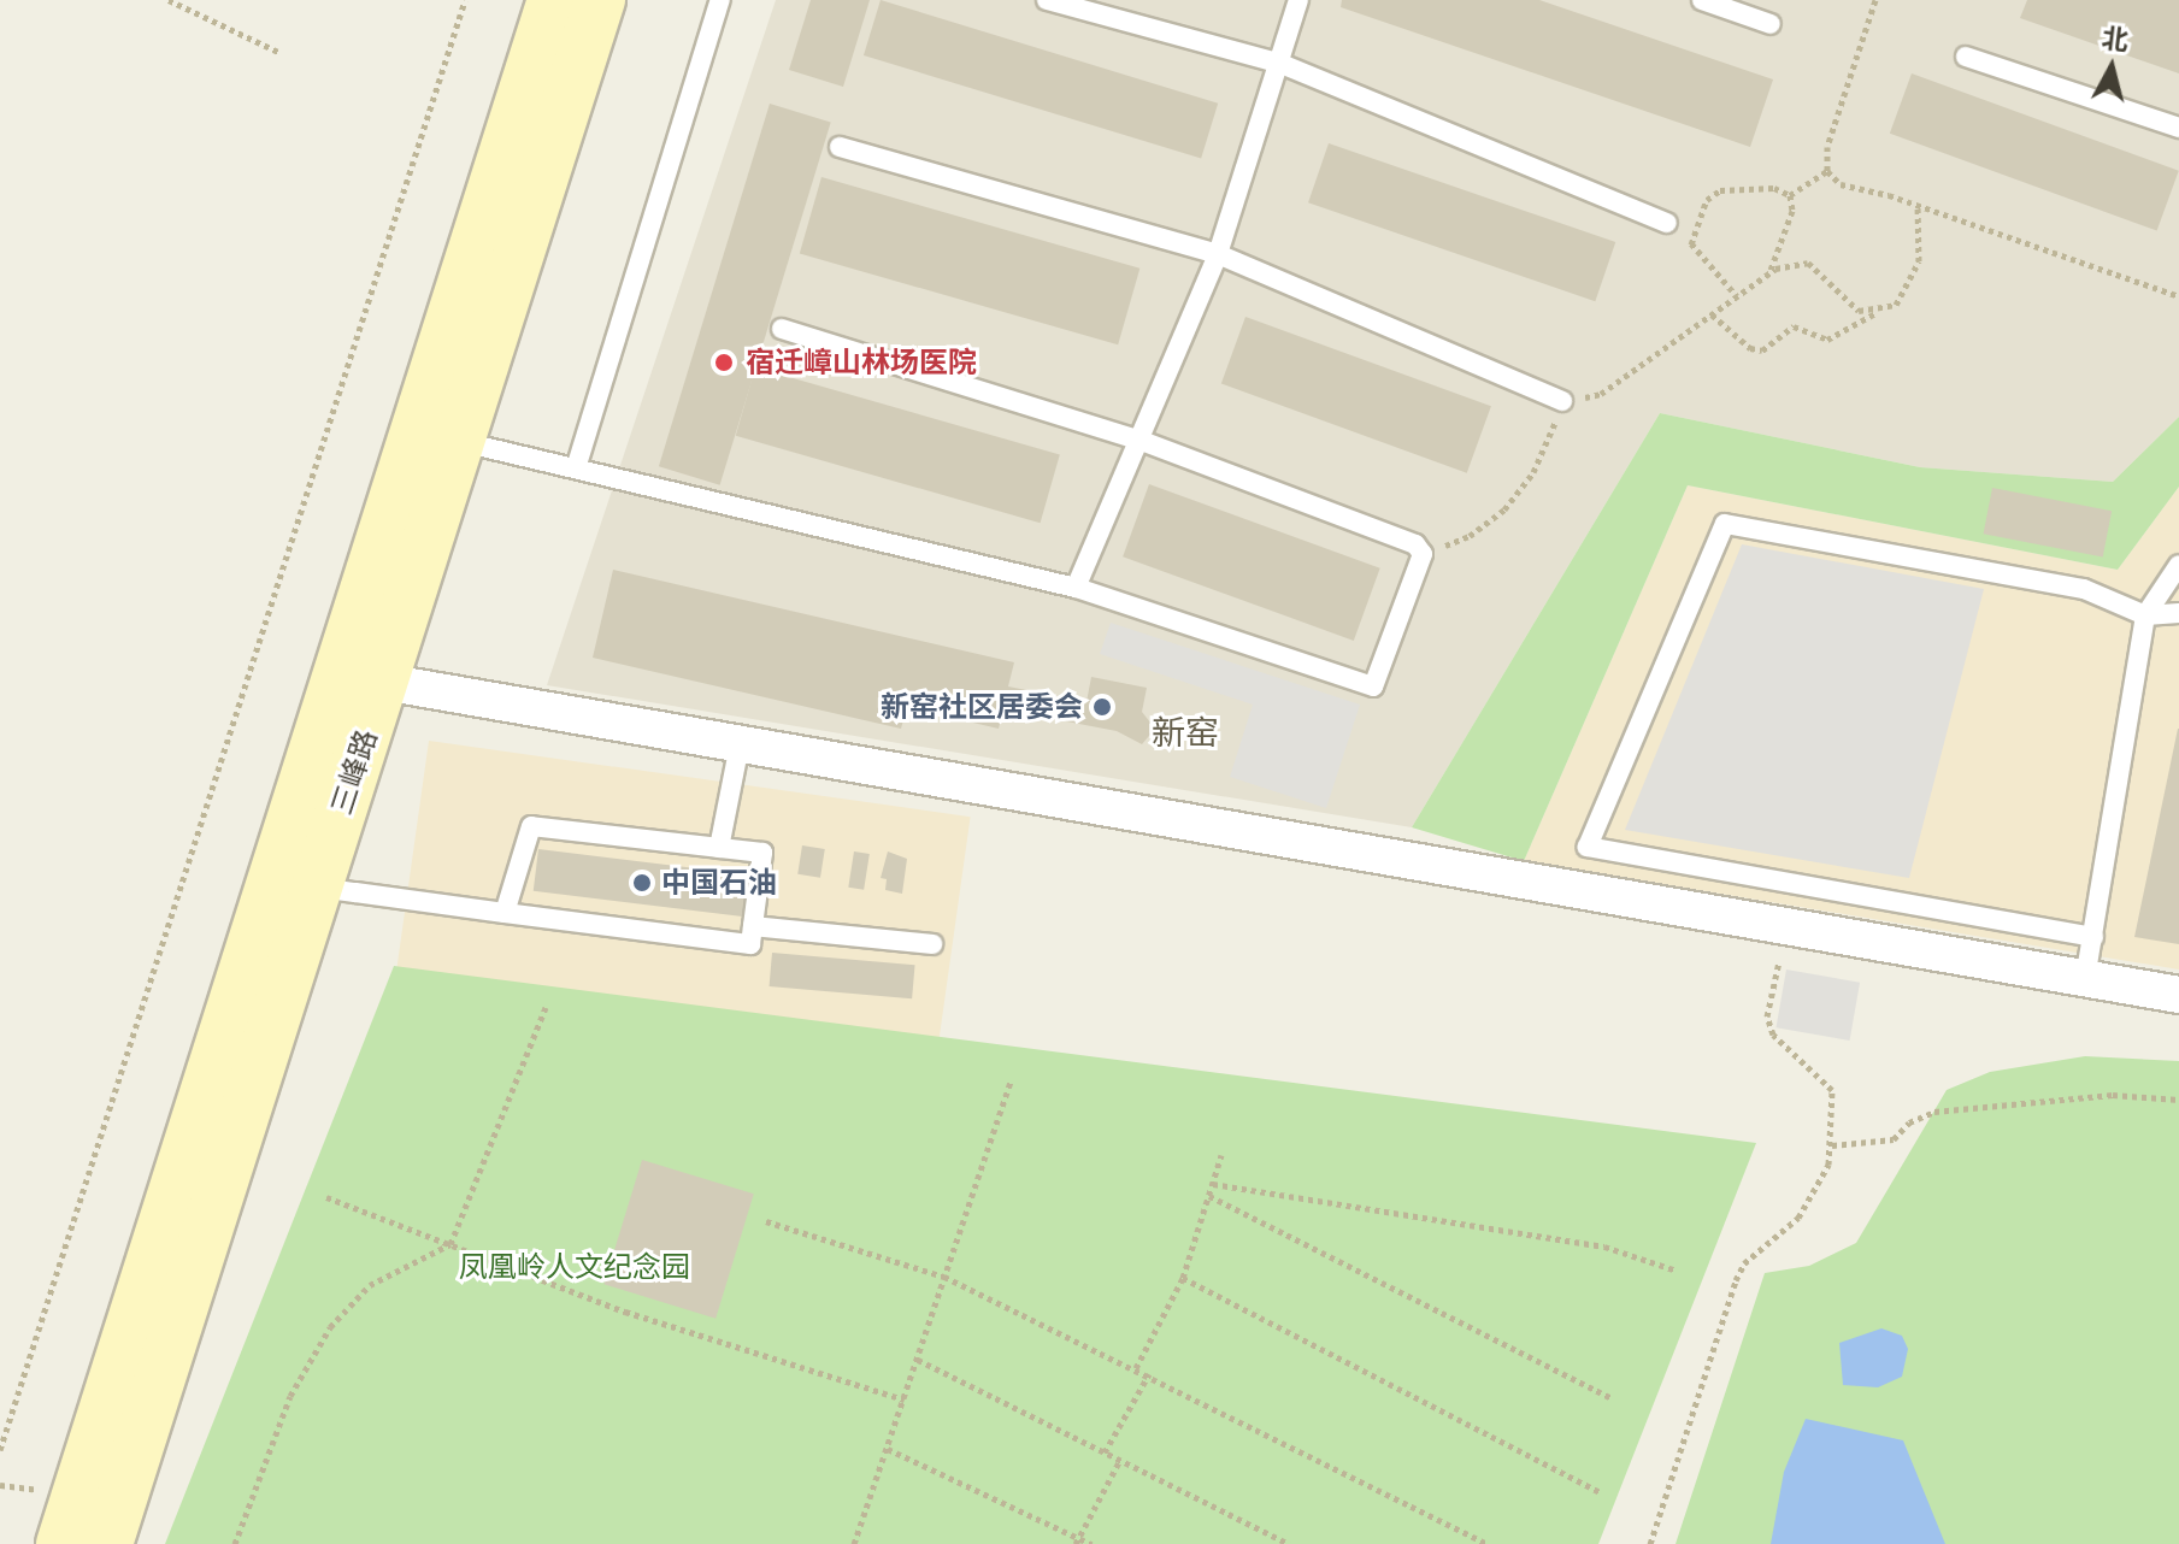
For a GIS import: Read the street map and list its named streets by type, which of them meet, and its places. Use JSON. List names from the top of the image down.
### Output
{
  "streets": {
    "main road": ["三峰路"]
  },
  "districts": ["新窑"],
  "parks": ["凤凰岭人文纪念园"],
  "places": ["宿迁嶂山林场医院", "新窑社区居委会", "中国石油"],
  "north": "top"
}
